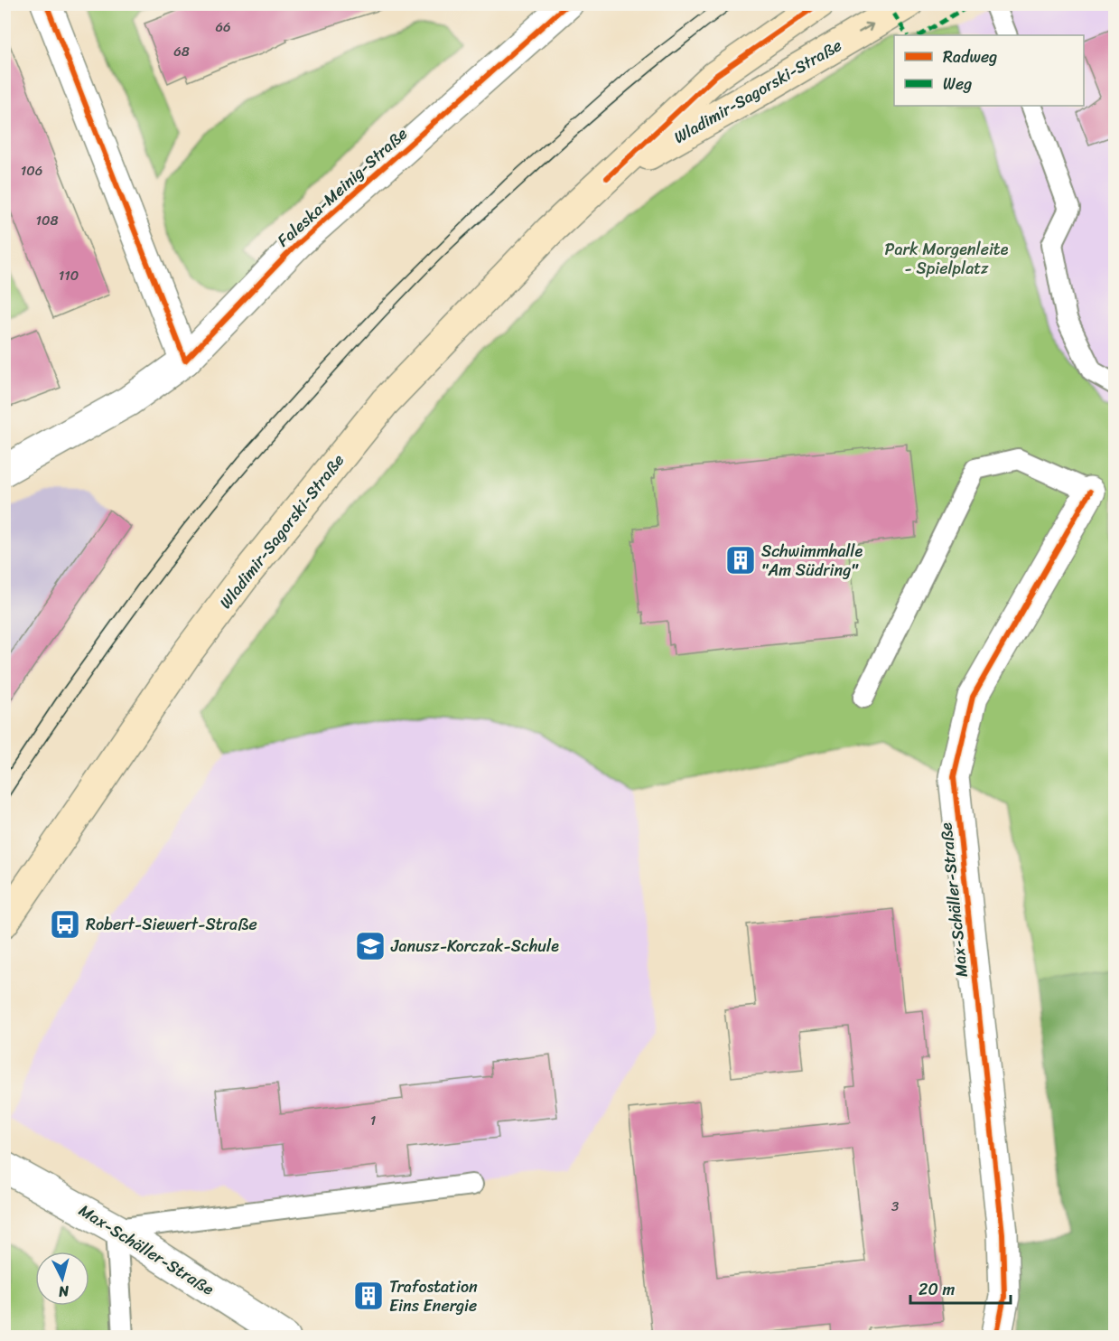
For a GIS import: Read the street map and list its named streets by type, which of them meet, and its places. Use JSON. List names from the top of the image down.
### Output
{
  "streets": {
    "main road": ["Wladimir-Sagorski-Straße"],
    "street": ["Faleska-Meinig-Straße", "Max-Schäller-Straße"]
  },
  "parks": ["Park Morgenleite - Spielplatz"],
  "places": {
    "building": ["Schwimmhalle \"Am Südring\"", "Trafostation Eins Energie"],
    "bus stop": ["Robert-Siewert-Straße"],
    "school or university": ["Janusz-Korczak-Schule"]
  },
  "house_numbers": [
    "66",
    "68",
    "106",
    "108",
    "110",
    "1",
    "3"
  ],
  "legend": ["Radweg", "Weg"],
  "scale_bar": "20 m",
  "north": "bottom"
}
